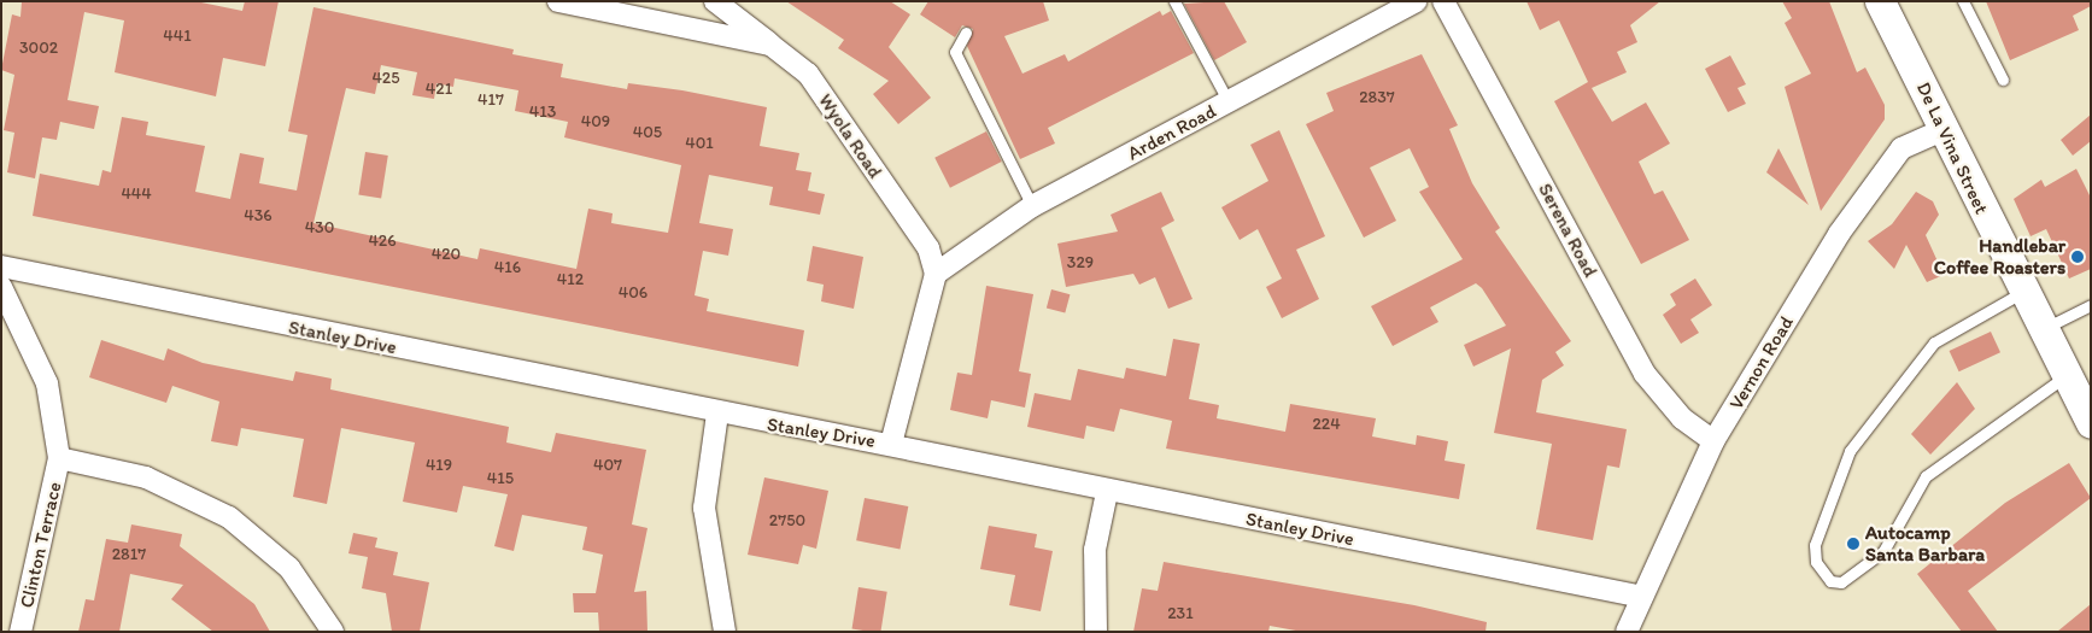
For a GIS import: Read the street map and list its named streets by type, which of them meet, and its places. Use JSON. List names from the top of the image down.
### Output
{
  "streets": {
    "street": [
      "Arden Road",
      "Wyola Road",
      "De La Vina Street",
      "Serena Road",
      "Stanley Drive",
      "Vernon Road",
      "Clinton Terrace"
    ]
  },
  "crossings": [
    ["Arden Road", "Wyola Road"],
    ["De La Vina Street", "Vernon Road"],
    ["Serena Road", "Vernon Road"],
    ["Stanley Drive", "Vernon Road"]
  ],
  "places": ["Handlebar Coffee Roasters", "Autocamp Santa Barbara"],
  "house_numbers": [
    "441",
    "3002",
    "425",
    "421",
    "2837",
    "417",
    "413",
    "409",
    "405",
    "401",
    "444",
    "436",
    "430",
    "426",
    "420",
    "329",
    "416",
    "412",
    "406",
    "224",
    "419",
    "407",
    "415",
    "2750",
    "2817",
    "231"
  ]
}
